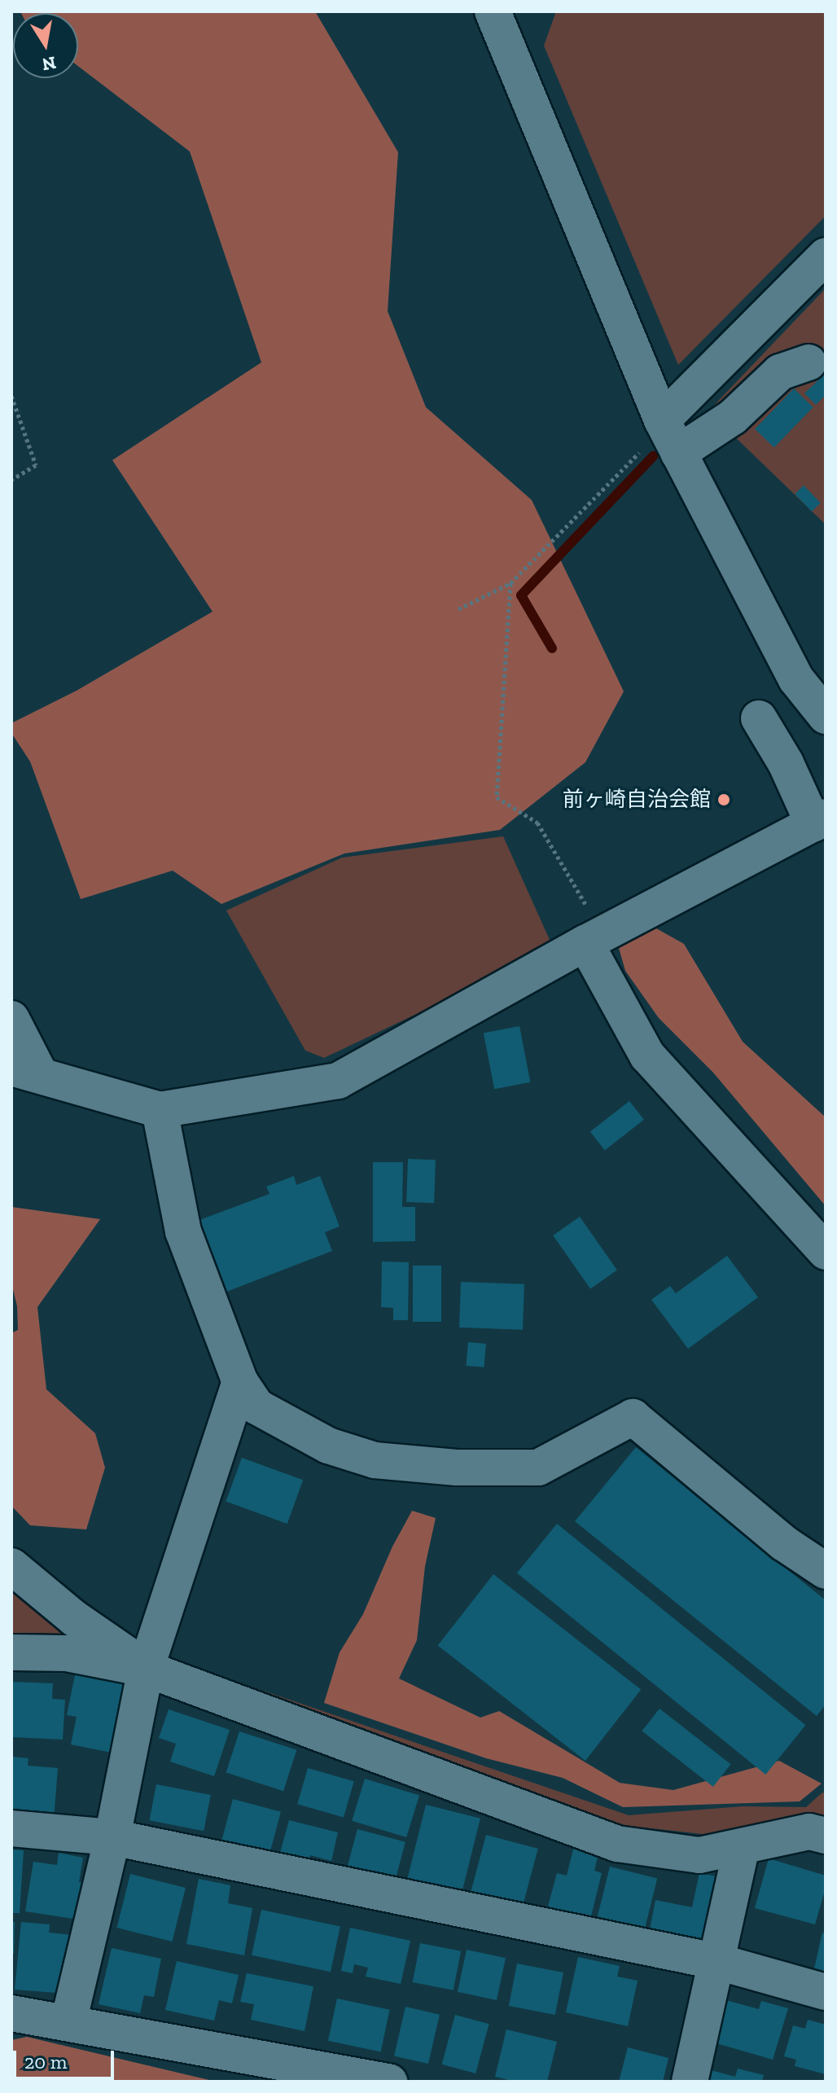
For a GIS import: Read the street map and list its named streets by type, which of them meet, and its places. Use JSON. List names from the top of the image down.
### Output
{
  "places": ["前ヶ崎自治会館"],
  "scale_bar": "20 m",
  "north": "bottom"
}
